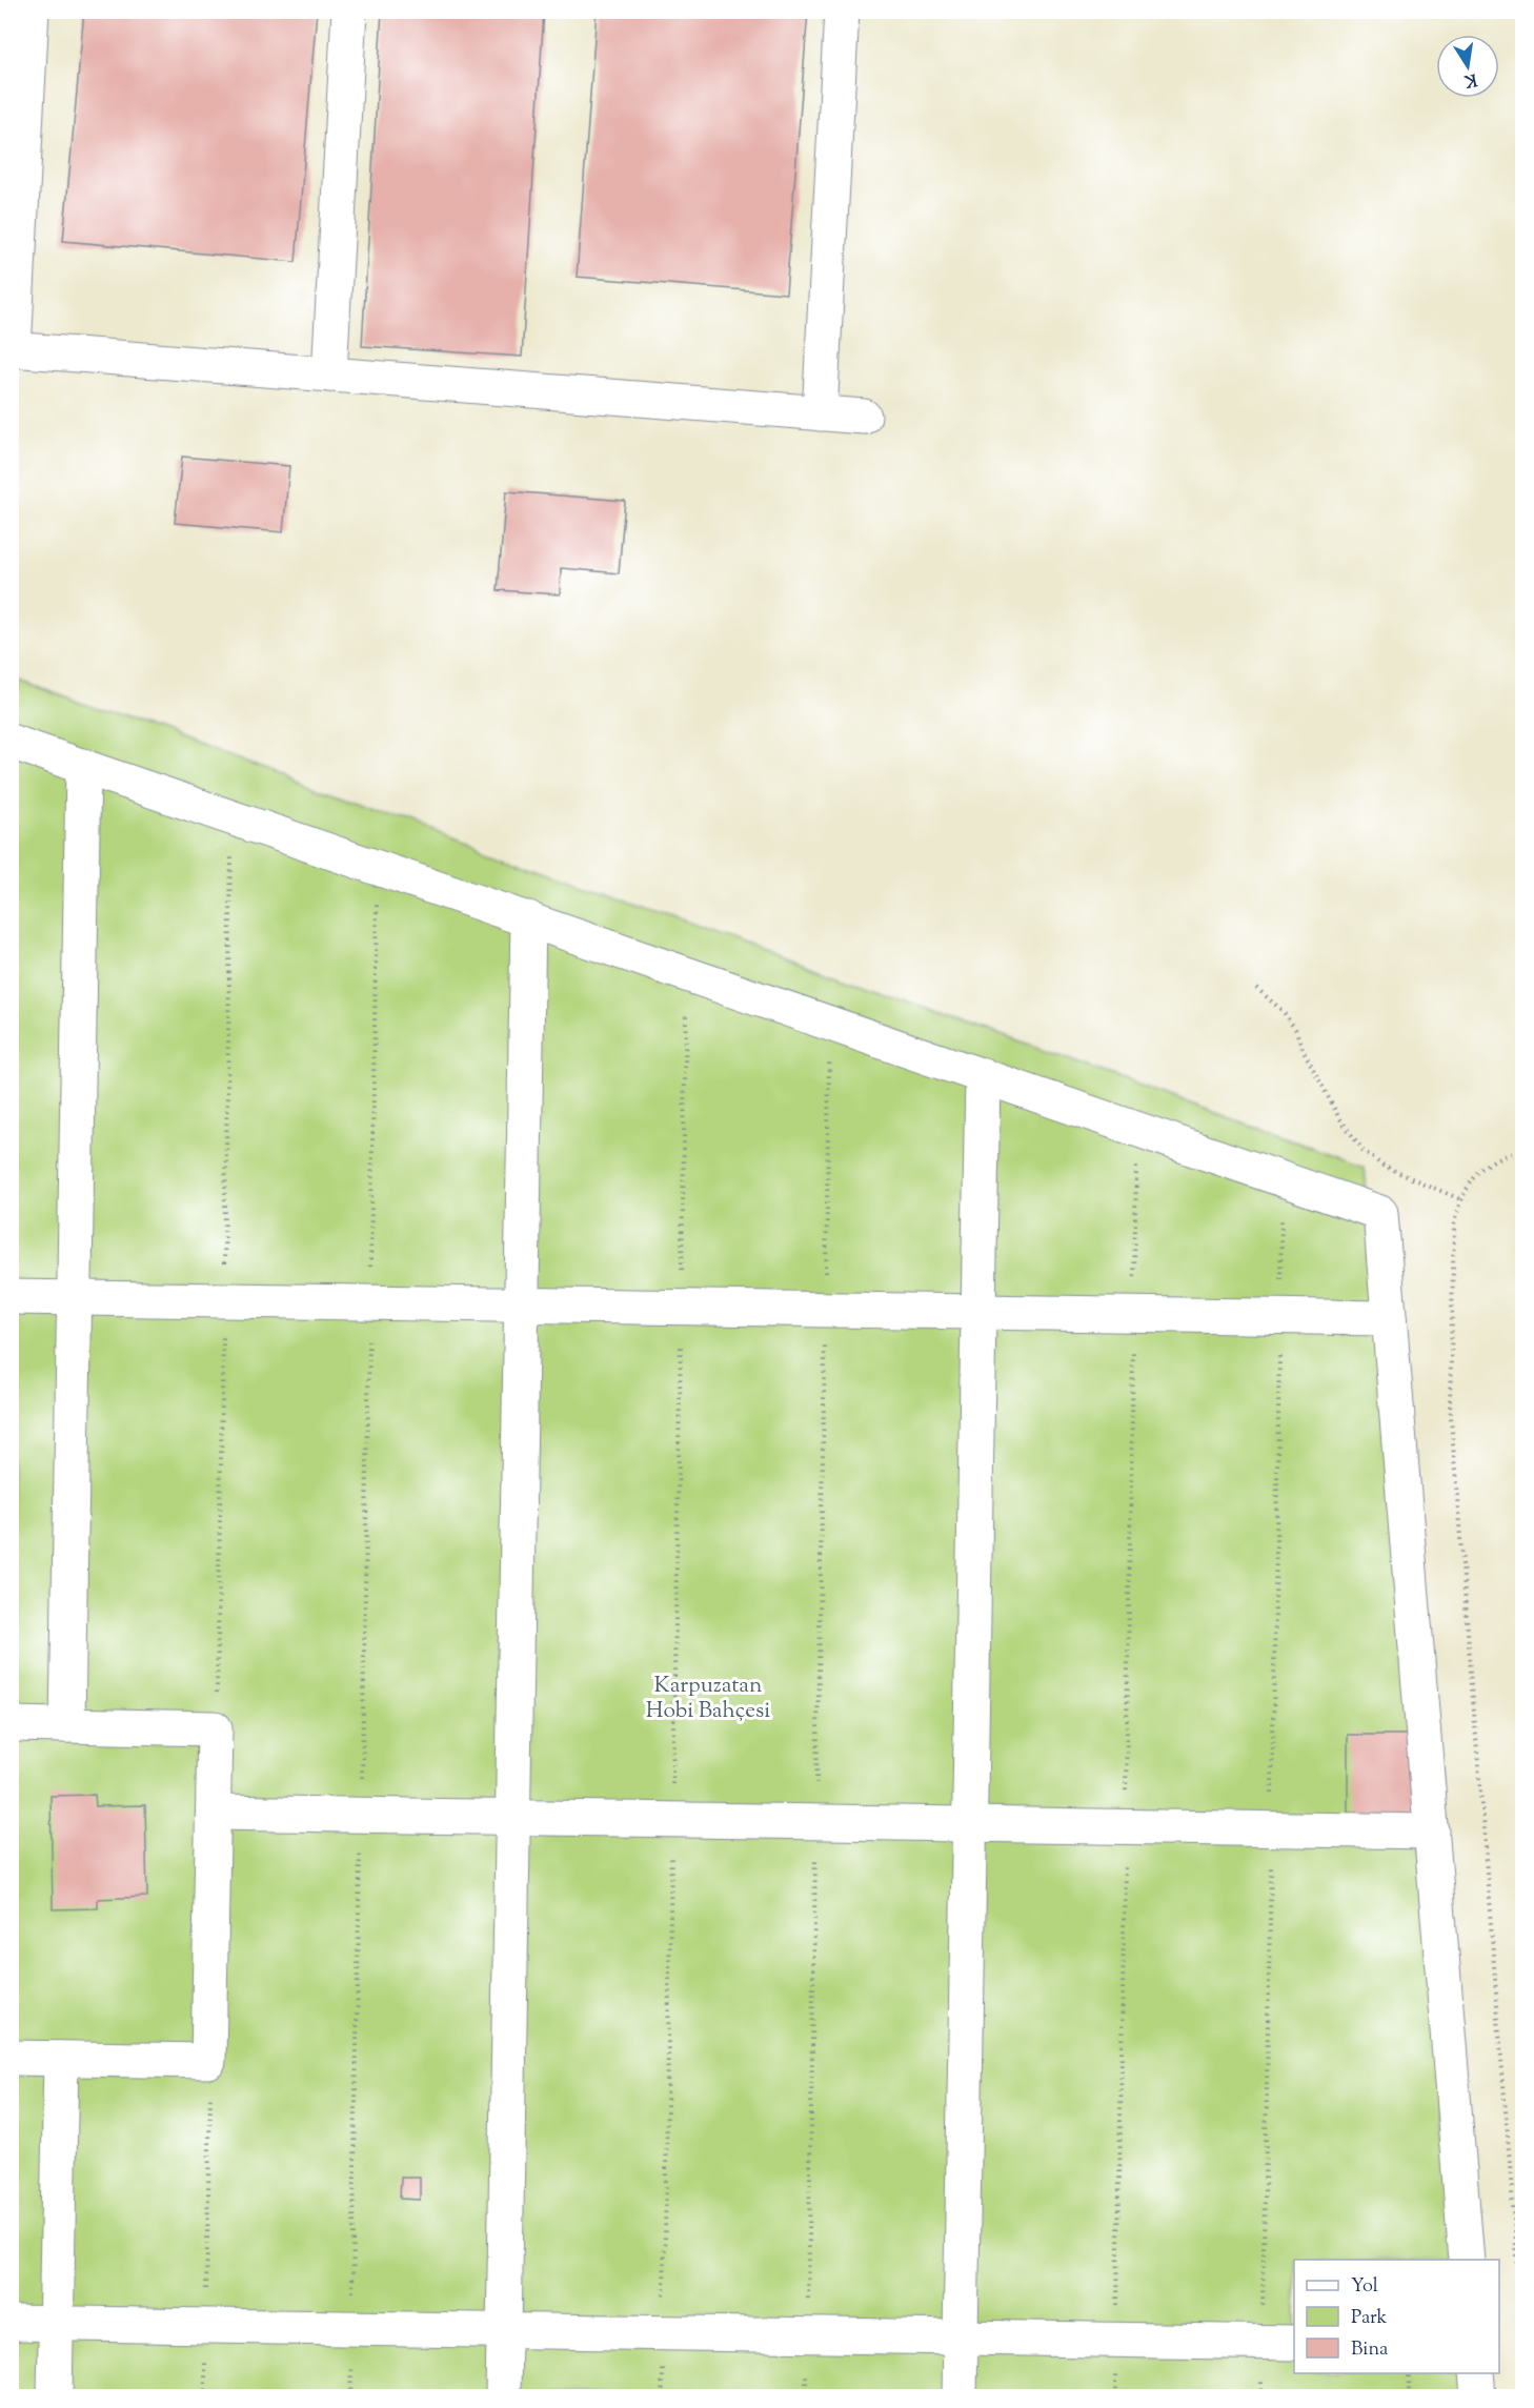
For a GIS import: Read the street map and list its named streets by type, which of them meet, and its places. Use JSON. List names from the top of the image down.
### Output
{
  "parks": ["Karpuzatan Hobi Bahçesi"],
  "legend": ["Yol", "Park", "Bina"],
  "north": "bottom"
}
